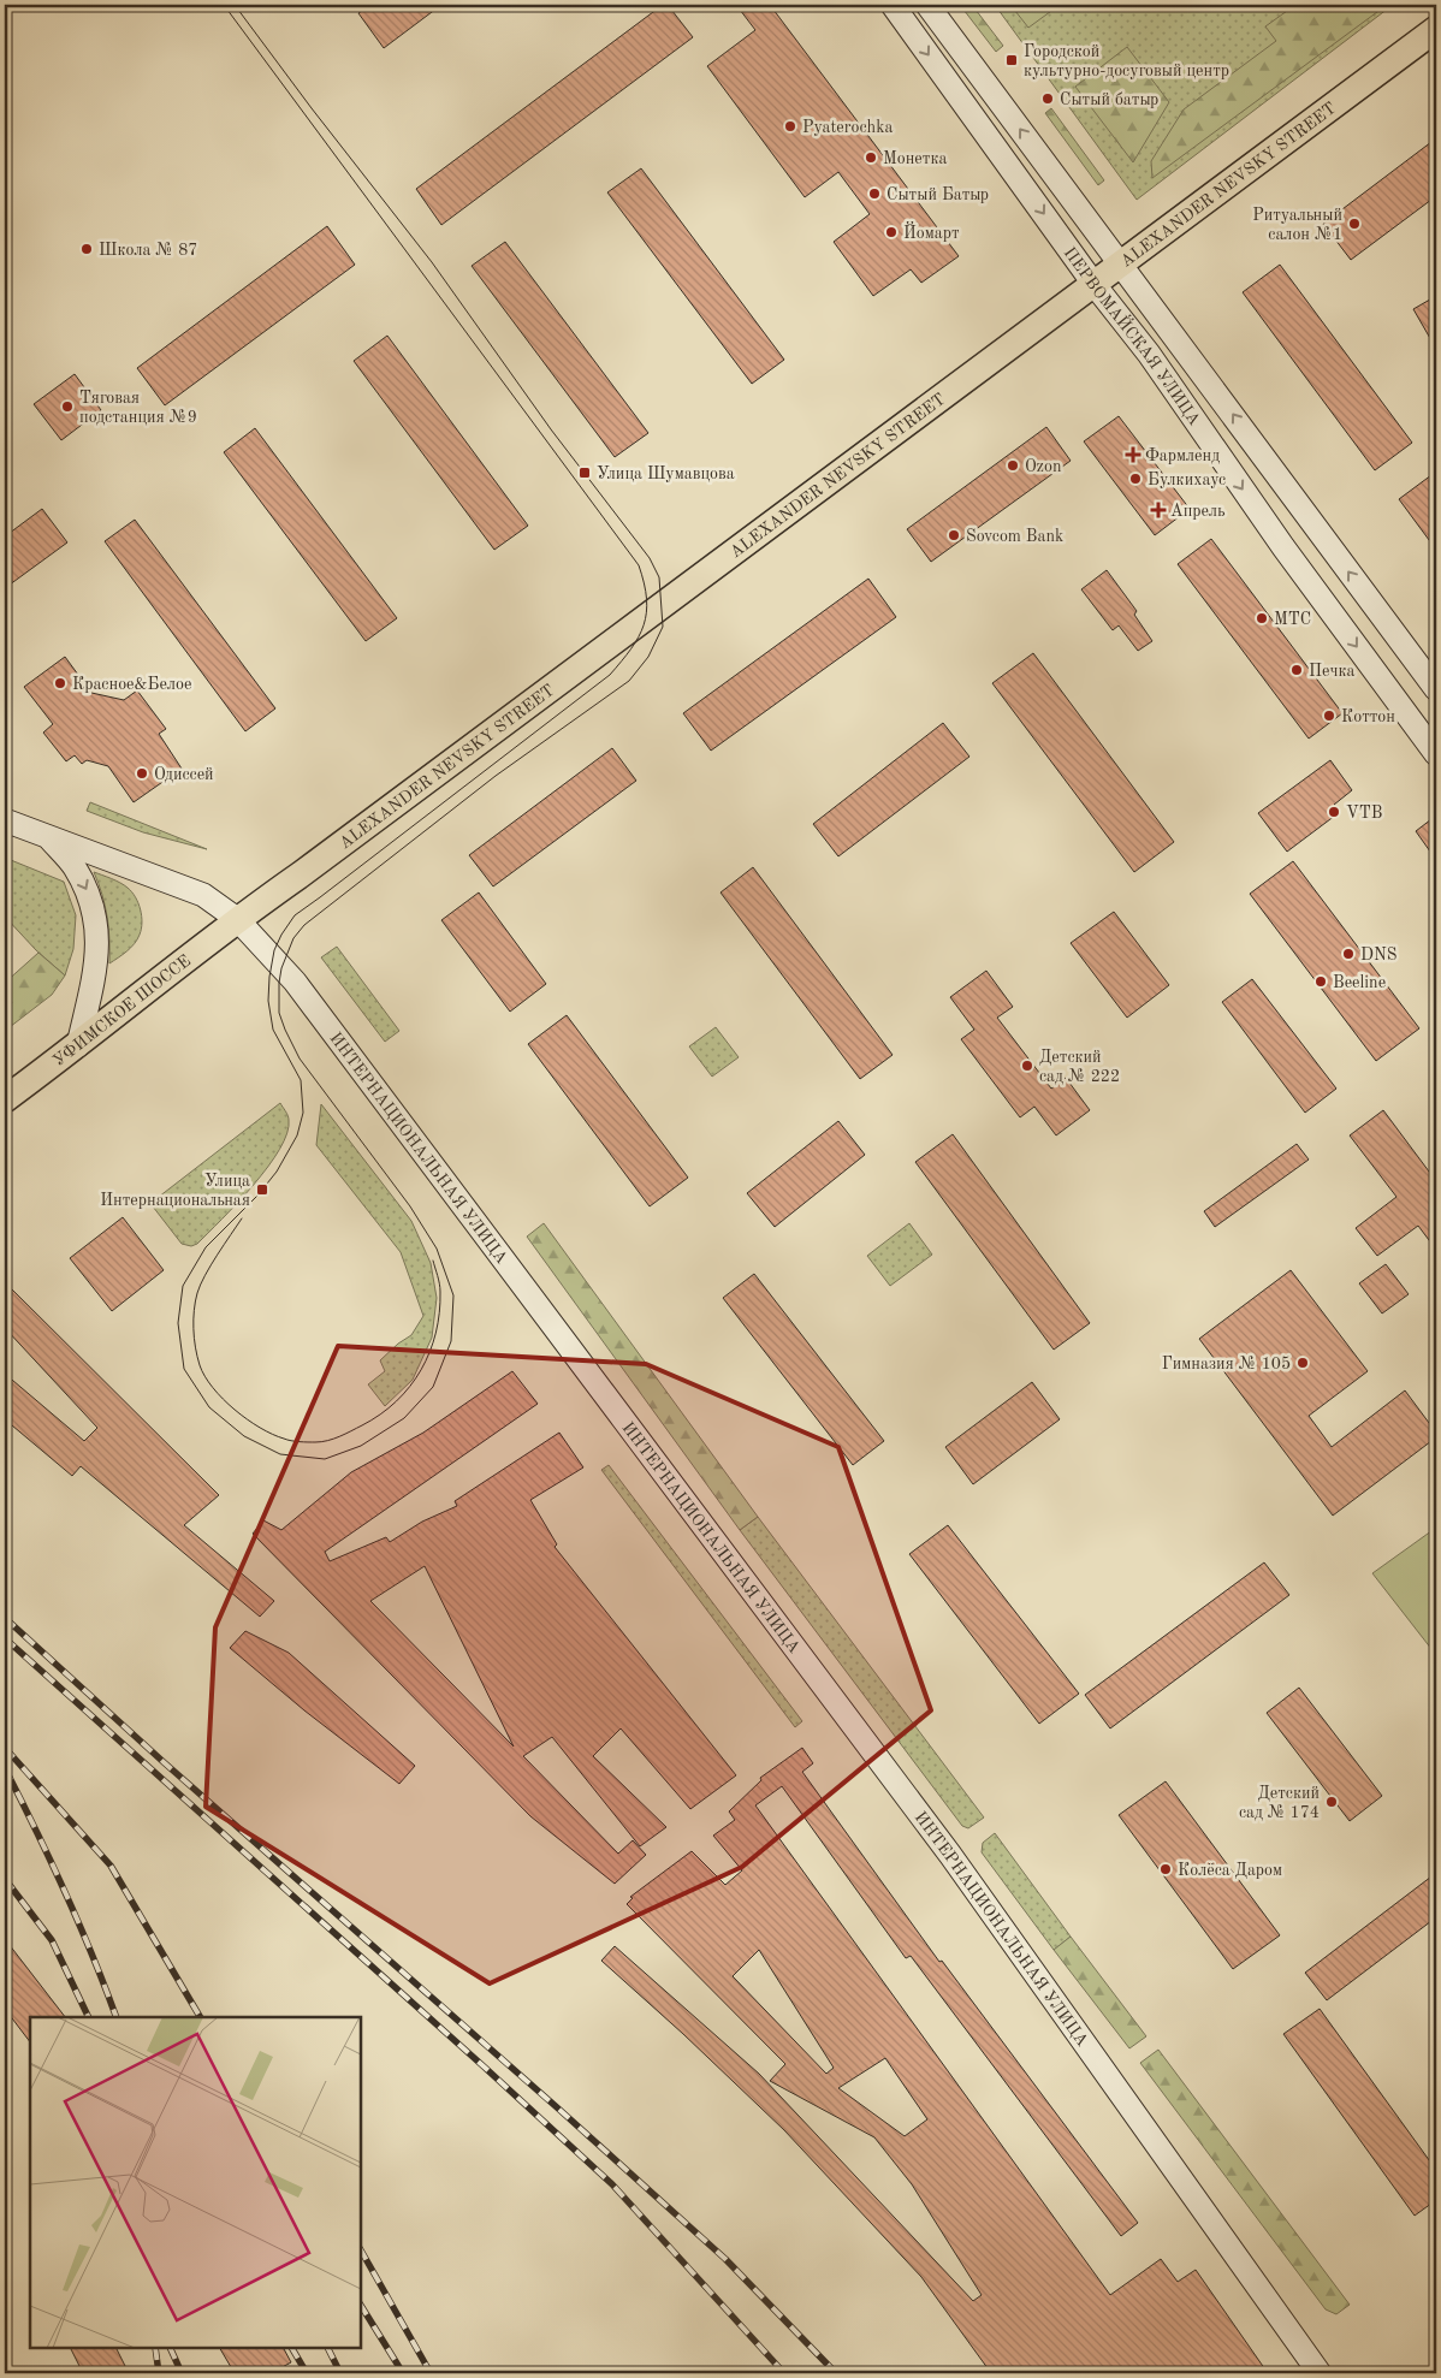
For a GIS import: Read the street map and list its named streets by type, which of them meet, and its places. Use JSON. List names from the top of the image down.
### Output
{
  "streets": {
    "main road": [
      "ALEXANDER NEVSKY STREET",
      "ПЕРВОМАЙСКАЯ УЛИЦА",
      "УФИМСКОЕ ШОССЕ",
      "ИНТЕРНАЦИОНАЛЬНАЯ УЛИЦА"
    ]
  },
  "crossings": [
    ["ALEXANDER NEVSKY STREET", "ПЕРВОМАЙСКАЯ УЛИЦА"],
    ["ALEXANDER NEVSKY STREET", "УФИМСКОЕ ШОССЕ"],
    ["ALEXANDER NEVSKY STREET", "ИНТЕРНАЦИОНАЛЬНАЯ УЛИЦА"],
    ["УФИМСКОЕ ШОССЕ", "ИНТЕРНАЦИОНАЛЬНАЯ УЛИЦА"]
  ],
  "places": {
    "transit": ["Городской культурно-досуговый центр", "Улица Шумавцова", "Улица Интернациональная"],
    "other": [
      "Сытый батыр",
      "Pyaterochka",
      "Монетка",
      "Сытый Батыр",
      "Ритуальный салон №1",
      "Йомарт",
      "Школа № 87",
      "Тяговая подстанция №9",
      "Ozon",
      "Булкихаус",
      "Sovcom Bank",
      "МТС",
      "Печка",
      "Красное&Белое",
      "Коттон",
      "Одиссей",
      "VTB",
      "DNS",
      "Beeline",
      "Детский сад № 222",
      "Гимназия № 105",
      "Детский сад № 174",
      "Колёса Даром"
    ],
    "health": ["Фармленд", "Апрель"]
  }
}
